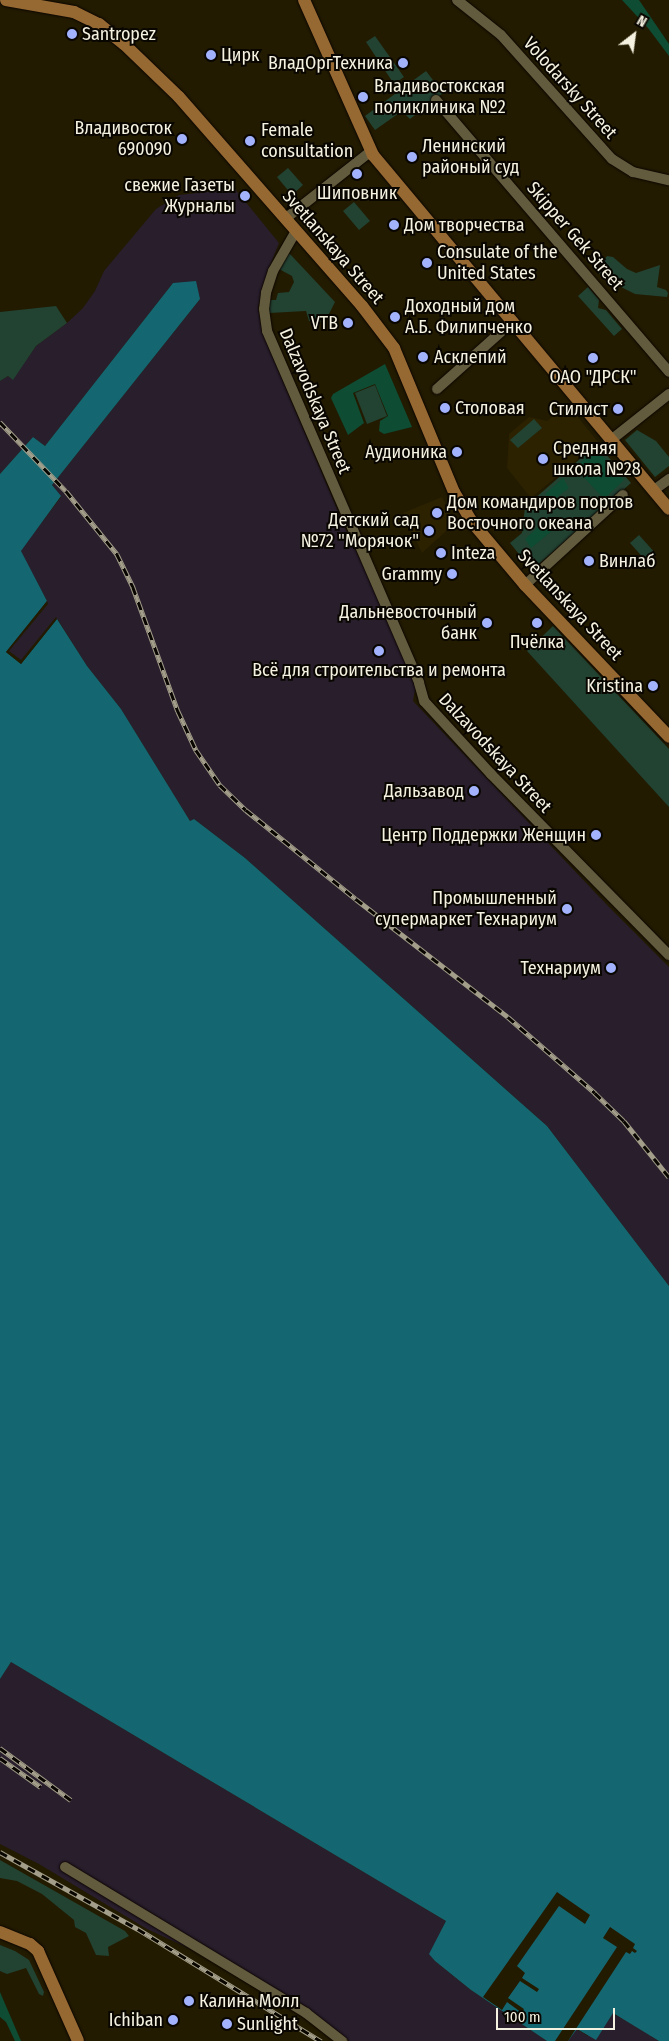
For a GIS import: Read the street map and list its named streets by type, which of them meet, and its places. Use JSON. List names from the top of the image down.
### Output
{
  "streets": {
    "main road": ["Svetlanskaya Street"],
    "street": ["Volodarsky Street", "Skipper Gek Street", "Dalzavodskaya Street"]
  },
  "crossings": [
    ["Svetlanskaya Street", "Dalzavodskaya Street"]
  ],
  "places": [
    "Santropez",
    "Цирк",
    "ВладОргТехника",
    "Владивостокская поликлиника №2",
    "Владивосток 690090",
    "Female consultation",
    "Ленинский районый суд",
    "Шиповник",
    "свежие Газеты Журналы",
    "Дом творчества",
    "Consulate of the United States",
    "Доходный дом А.Б. Филипченко",
    "VTB",
    "Асклепий",
    "ОАО \"ДРСК\"",
    "Столовая",
    "Стилист",
    "Аудионика",
    "Средняя школа №28",
    "Дом командиров портов Восточного океана",
    "Детский сад №72 \"Морячок\"",
    "Inteza",
    "Винлаб",
    "Grammy",
    "Дальневосточный банк",
    "Пчёлка",
    "Всё для строительства и ремонта",
    "Kristina",
    "Дальзавод",
    "Центр Поддержки Женщин",
    "Промышленный супермаркет Технариум",
    "Технариум",
    "Калина Молл",
    "Ichiban",
    "Sunlight"
  ],
  "scale_bar": "100 m",
  "north": "top right"
}
